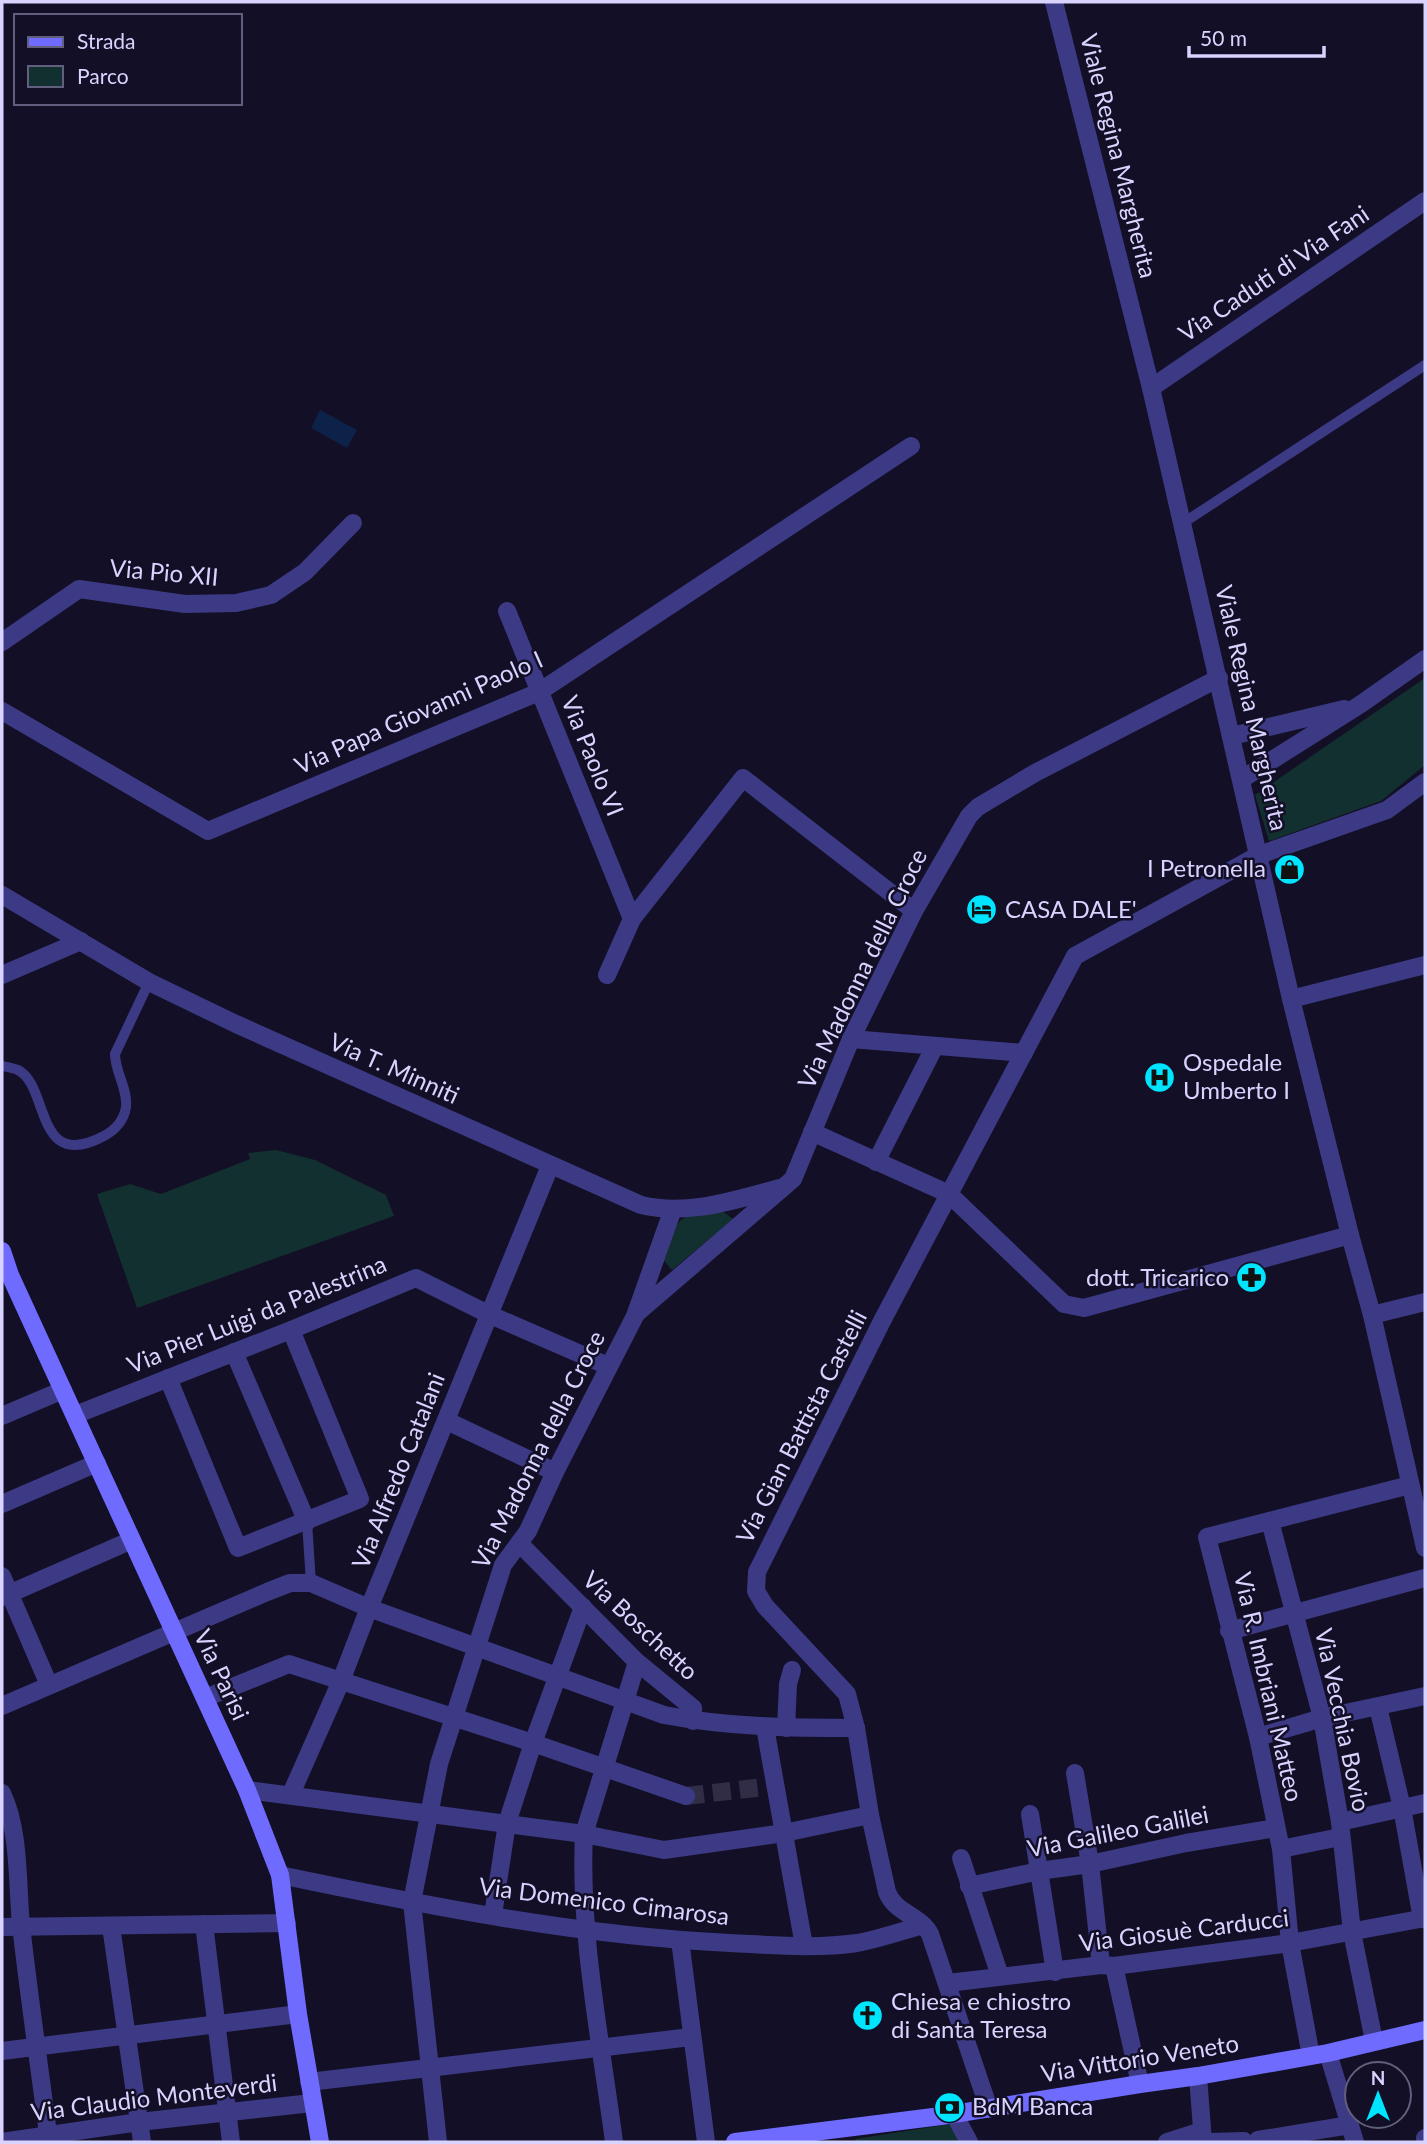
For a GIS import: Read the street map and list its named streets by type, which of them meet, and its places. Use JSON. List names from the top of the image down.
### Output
{
  "streets": {
    "street": [
      "Viale Regina Margherita",
      "Via Caduti di Via Fani",
      "Via Pio XII",
      "Via Papa Giovanni Paolo I",
      "Via Paolo VI",
      "Via Madonna della Croce",
      "Via T. Minniti",
      "Via Pier Luigi da Palestrina",
      "Via Gian Battista Castelli",
      "Via Alfredo Catalani",
      "Via Boschetto",
      "Via Parisi",
      "Via R. Imbriani Matteo",
      "Via Vecchia Bovio",
      "Via Galileo Galilei",
      "Via Domenico Cimarosa",
      "Via Giosuè Carducci",
      "Via Vittorio Veneto",
      "Via Claudio Monteverdi"
    ]
  },
  "crossings": [
    ["Viale Regina Margherita", "Via Caduti di Via Fani"],
    ["Viale Regina Margherita", "Via Madonna della Croce"],
    ["Viale Regina Margherita", "Via Gian Battista Castelli"],
    ["Viale Regina Margherita", "Via R. Imbriani Matteo"],
    ["Via Papa Giovanni Paolo I", "Via Paolo VI"],
    ["Via Madonna della Croce", "Via T. Minniti"],
    ["Via Madonna della Croce", "Via Pier Luigi da Palestrina"],
    ["Via Madonna della Croce", "Via Boschetto"],
    ["Via Madonna della Croce", "Via Domenico Cimarosa"],
    ["Via T. Minniti", "Via Alfredo Catalani"],
    ["Via Pier Luigi da Palestrina", "Via Alfredo Catalani"],
    ["Via Pier Luigi da Palestrina", "Via Parisi"],
    ["Via Gian Battista Castelli", "Via Boschetto"],
    ["Via Gian Battista Castelli", "Via Domenico Cimarosa"],
    ["Via Gian Battista Castelli", "Via Giosuè Carducci"],
    ["Via Gian Battista Castelli", "Via Vittorio Veneto"],
    ["Via Parisi", "Via Domenico Cimarosa"],
    ["Via Parisi", "Via Claudio Monteverdi"],
    ["Via R. Imbriani Matteo", "Via Vecchia Bovio"],
    ["Via R. Imbriani Matteo", "Via Galileo Galilei"],
    ["Via R. Imbriani Matteo", "Via Giosuè Carducci"],
    ["Via R. Imbriani Matteo", "Via Vittorio Veneto"],
    ["Via Vecchia Bovio", "Via Giosuè Carducci"],
    ["Via Vecchia Bovio", "Via Vittorio Veneto"]
  ],
  "places": {
    "shop": ["I Petronella"],
    "hotel": ["CASA DALE'"],
    "hospital": ["Ospedale Umberto I"],
    "pharmacy": ["dott. Tricarico"],
    "church": ["Chiesa e chiostro di Santa Teresa"],
    "bank": ["BdM Banca"]
  },
  "legend": ["Strada", "Parco"],
  "scale_bar": "50 m",
  "north": "top"
}
